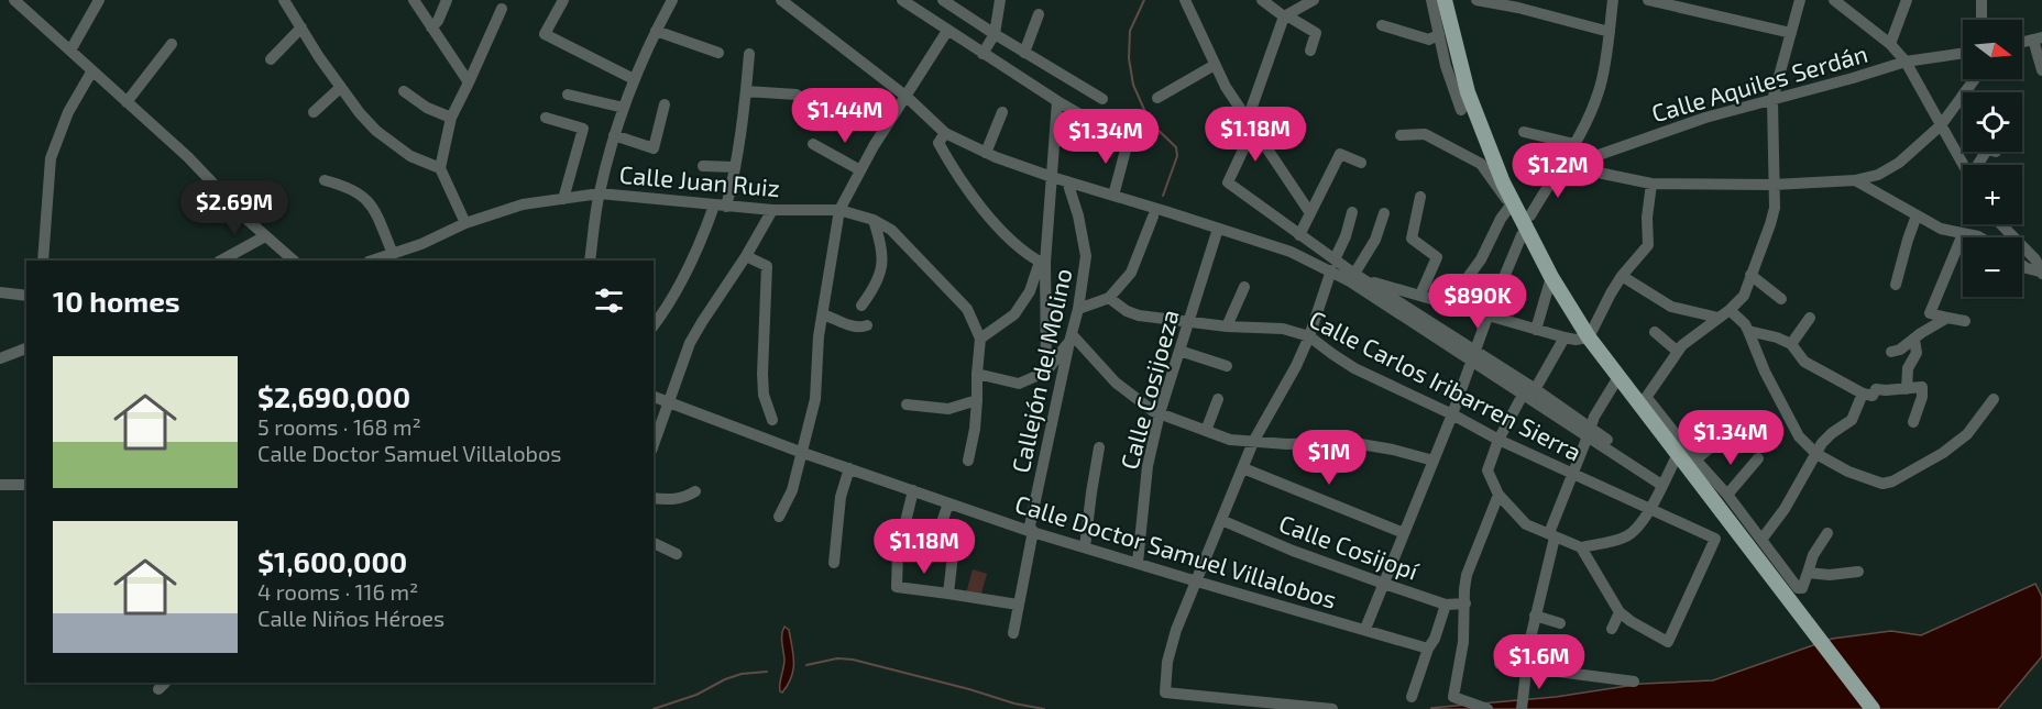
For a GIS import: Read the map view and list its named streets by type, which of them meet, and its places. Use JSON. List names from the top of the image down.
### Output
{
  "streets": {
    "street": [
      "Calle Aquiles Serdán",
      "Calle Juan Ruiz",
      "Callejón del Molino",
      "Calle Carlos Iribarren Sierra",
      "Calle Cosijoeza",
      "Calle Cosijopí",
      "Calle Doctor Samuel Villalobos"
    ]
  },
  "crossings": [
    ["Callejón del Molino", "Calle Doctor Samuel Villalobos"],
    ["Calle Carlos Iribarren Sierra", "Calle Cosijoeza"],
    ["Calle Cosijoeza", "Calle Doctor Samuel Villalobos"]
  ],
  "north": "right",
  "page": {
    "map_buttons": ["+", "−"],
    "price": [
      "$1.44M",
      "$1.18M",
      "$1.34M",
      "$1.2M",
      "$2.69M",
      "$890K",
      "$1.34M",
      "$1M",
      "$1.18M",
      "$1.6M"
    ],
    "heading": "10 homes",
    "list": [
      {
        "name": "$2,690,000",
        "note": "5 rooms · 168 m² · Calle Doctor Samuel Villalobos"
      },
      {
        "name": "$1,600,000",
        "note": "4 rooms · 116 m² · Calle Niños Héroes"
      }
    ]
  }
}
